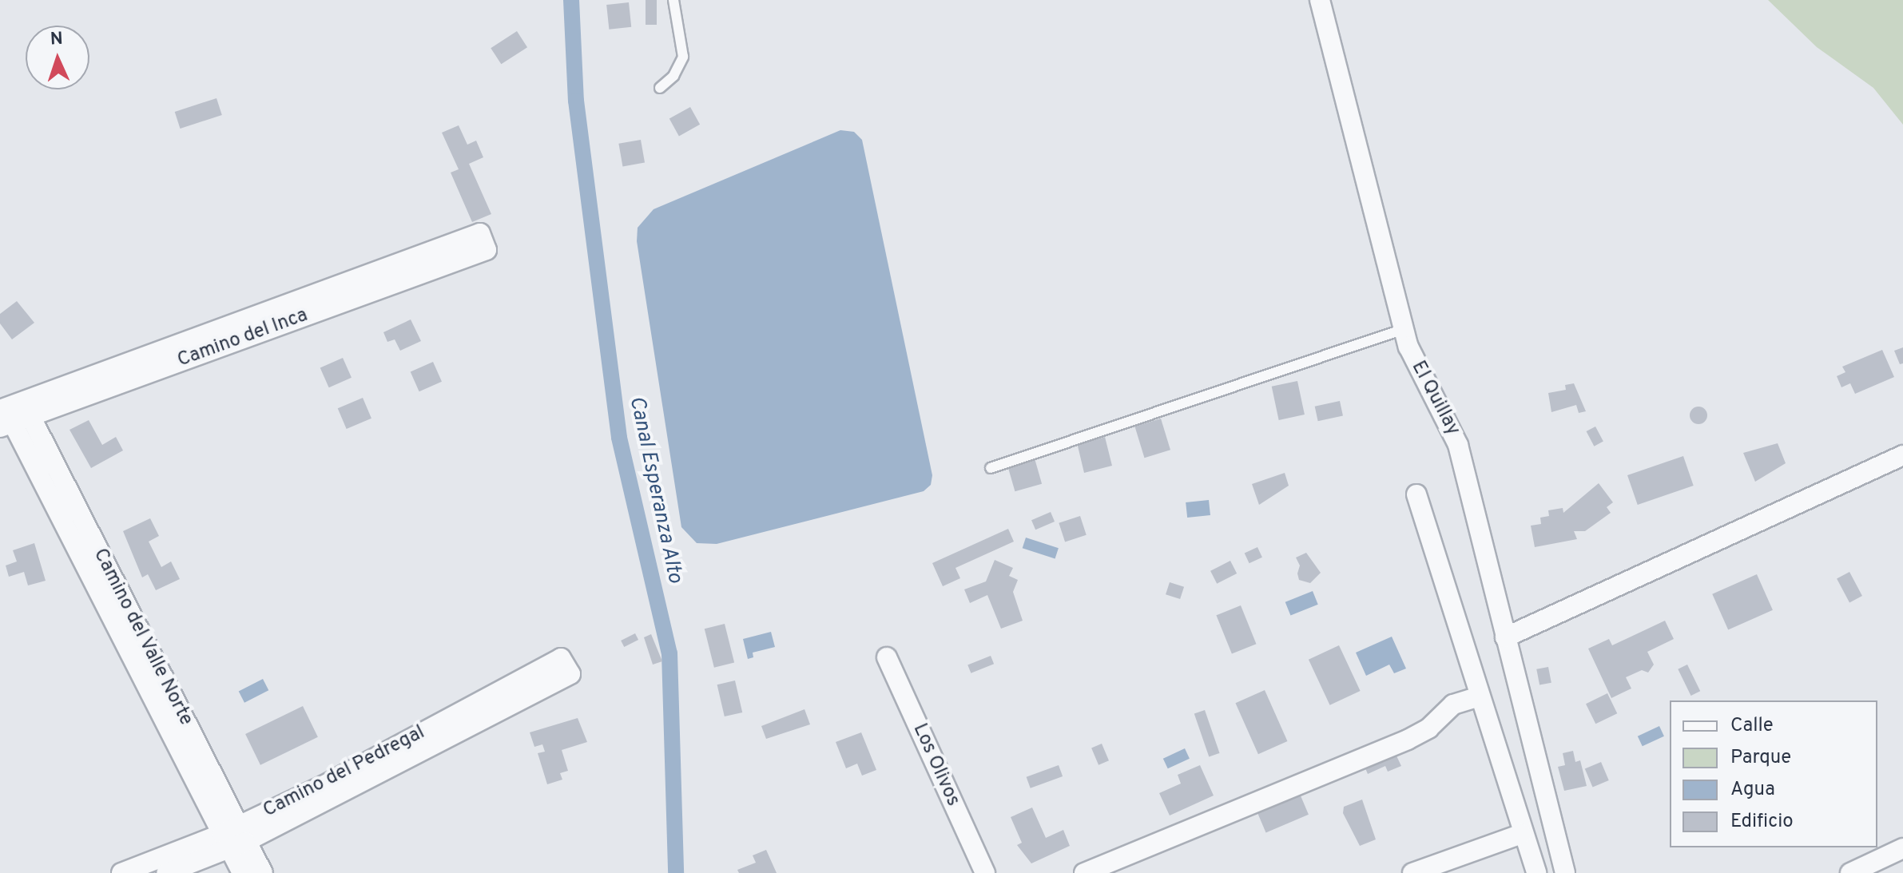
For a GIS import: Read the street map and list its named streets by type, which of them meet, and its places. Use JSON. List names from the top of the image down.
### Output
{
  "streets": {
    "street": [
      "Camino del Inca",
      "El Quillay",
      "Camino del Valle Norte",
      "Los Olivos",
      "Camino del Pedregal"
    ]
  },
  "crossings": [
    ["Camino del Inca", "Camino del Valle Norte"],
    ["Camino del Valle Norte", "Camino del Pedregal"]
  ],
  "water": ["Canal Esperanza Alto"],
  "legend": [
    "Calle",
    "Parque",
    "Agua",
    "Edificio"
  ],
  "north": "top"
}
